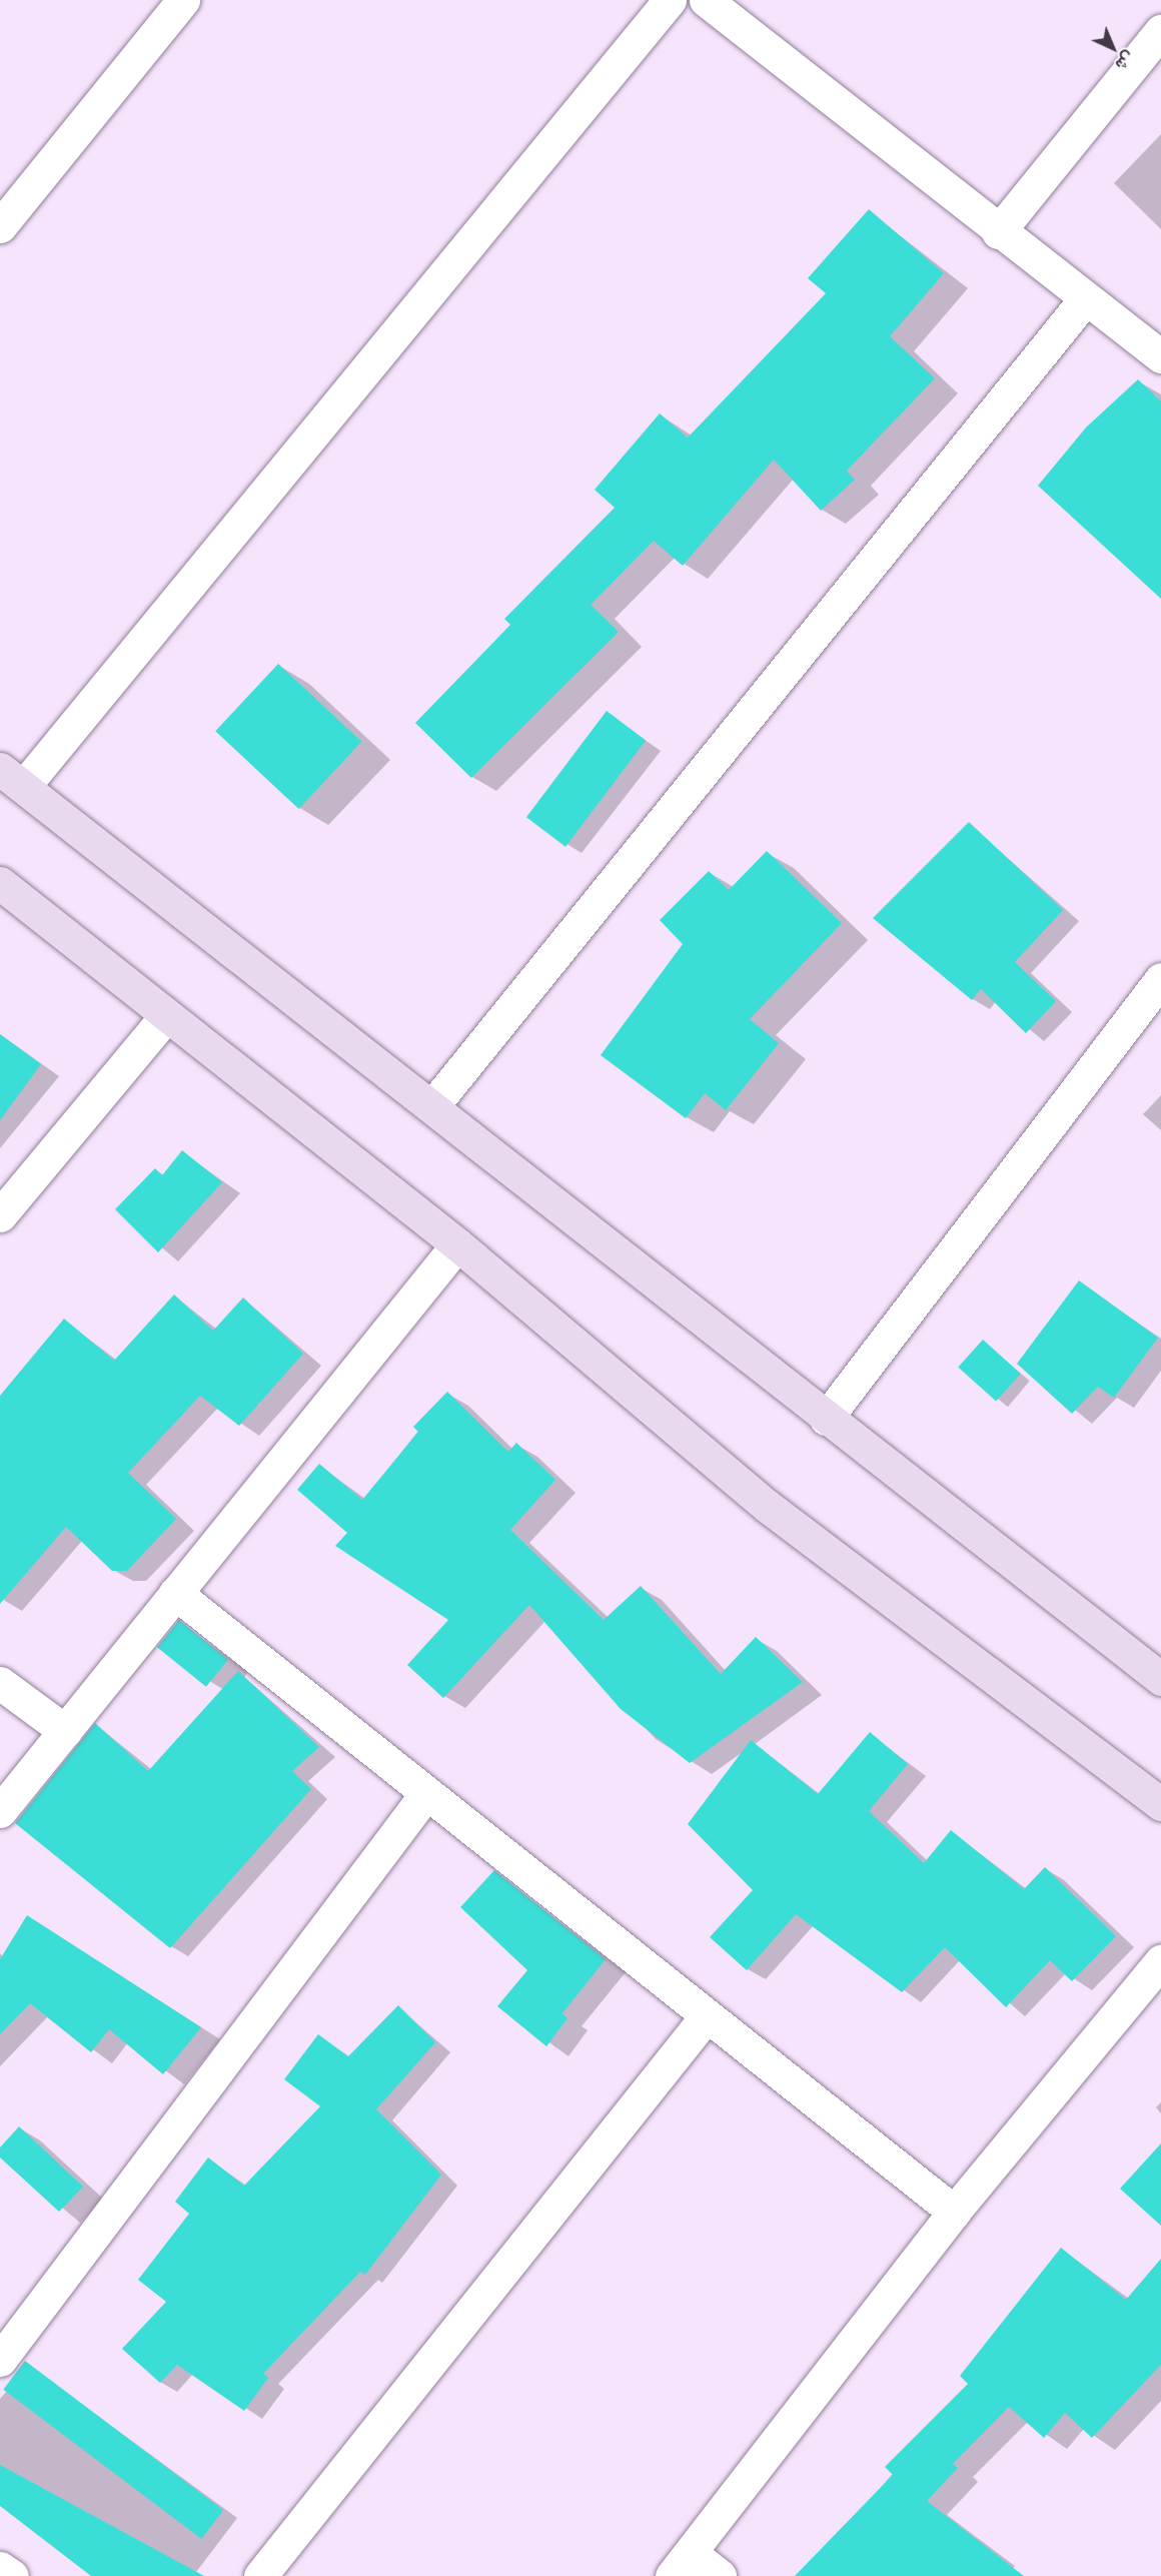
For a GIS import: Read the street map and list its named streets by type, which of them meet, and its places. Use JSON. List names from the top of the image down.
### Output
{
  "north": "bottom right"
}
